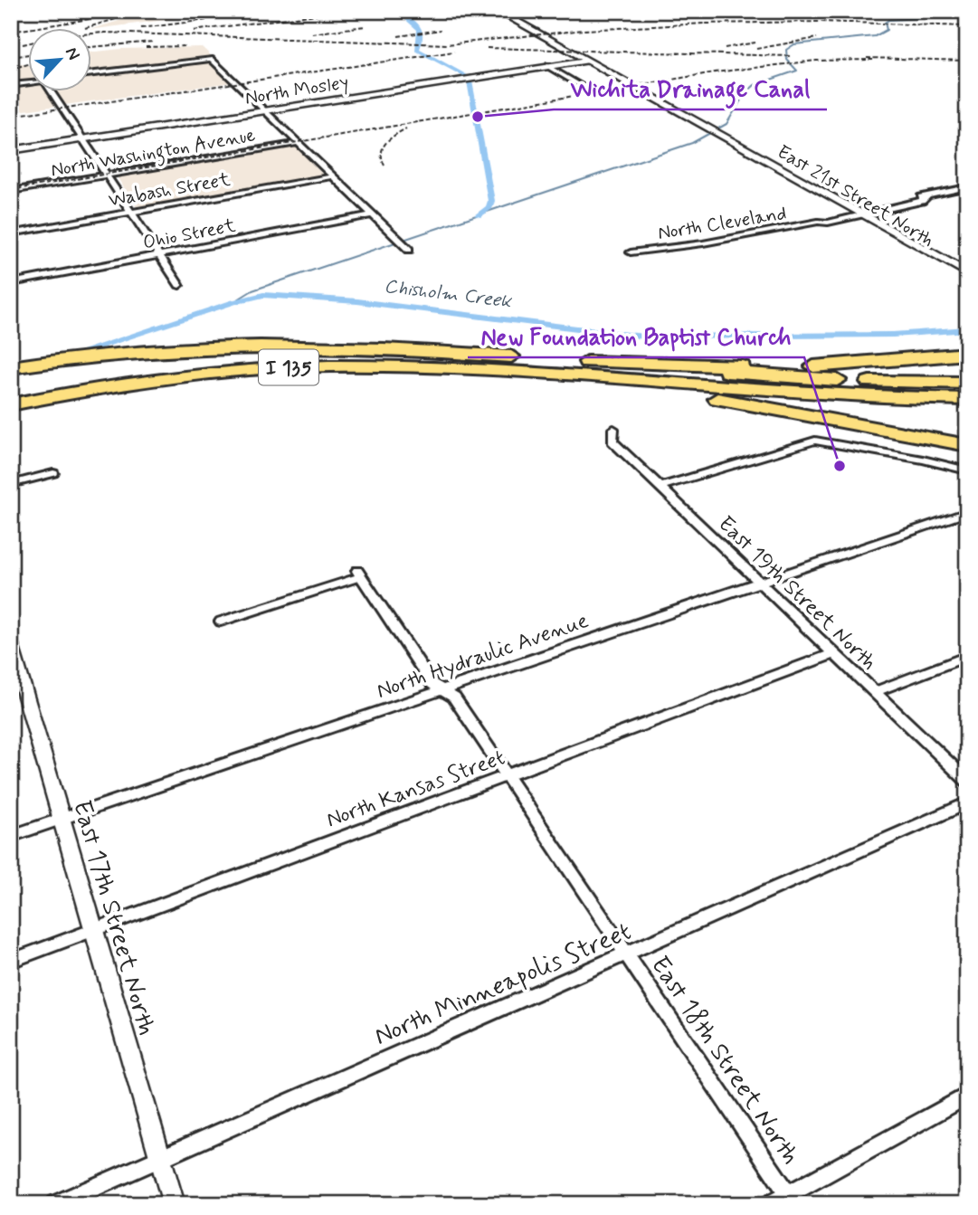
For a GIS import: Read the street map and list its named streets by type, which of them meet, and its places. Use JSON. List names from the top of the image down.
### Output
{
  "streets": {
    "highway": ["I 135"],
    "main road": ["East 21st Street North"],
    "street": [
      "North Mosley",
      "North Washington Avenue",
      "Wabash Street",
      "North Cleveland",
      "Ohio Street",
      "East 19th Street North",
      "North Hydraulic Avenue",
      "North Kansas Street",
      "East 17th Street North",
      "North Minneapolis Street",
      "East 18th Street North"
    ]
  },
  "crossings": [
    ["North Mosley", "East 21st Street North"],
    ["East 21st Street North", "North Cleveland"],
    ["East 19th Street North", "North Hydraulic Avenue"],
    ["East 19th Street North", "North Kansas Street"],
    ["North Hydraulic Avenue", "East 17th Street North"],
    ["North Hydraulic Avenue", "East 18th Street North"],
    ["North Kansas Street", "East 17th Street North"],
    ["North Kansas Street", "East 18th Street North"],
    ["East 17th Street North", "North Minneapolis Street"],
    ["North Minneapolis Street", "East 18th Street North"]
  ],
  "water": ["Chisholm Creek"],
  "places": ["Wichita Drainage Canal", "New Foundation Baptist Church"],
  "north": "top right"
}
